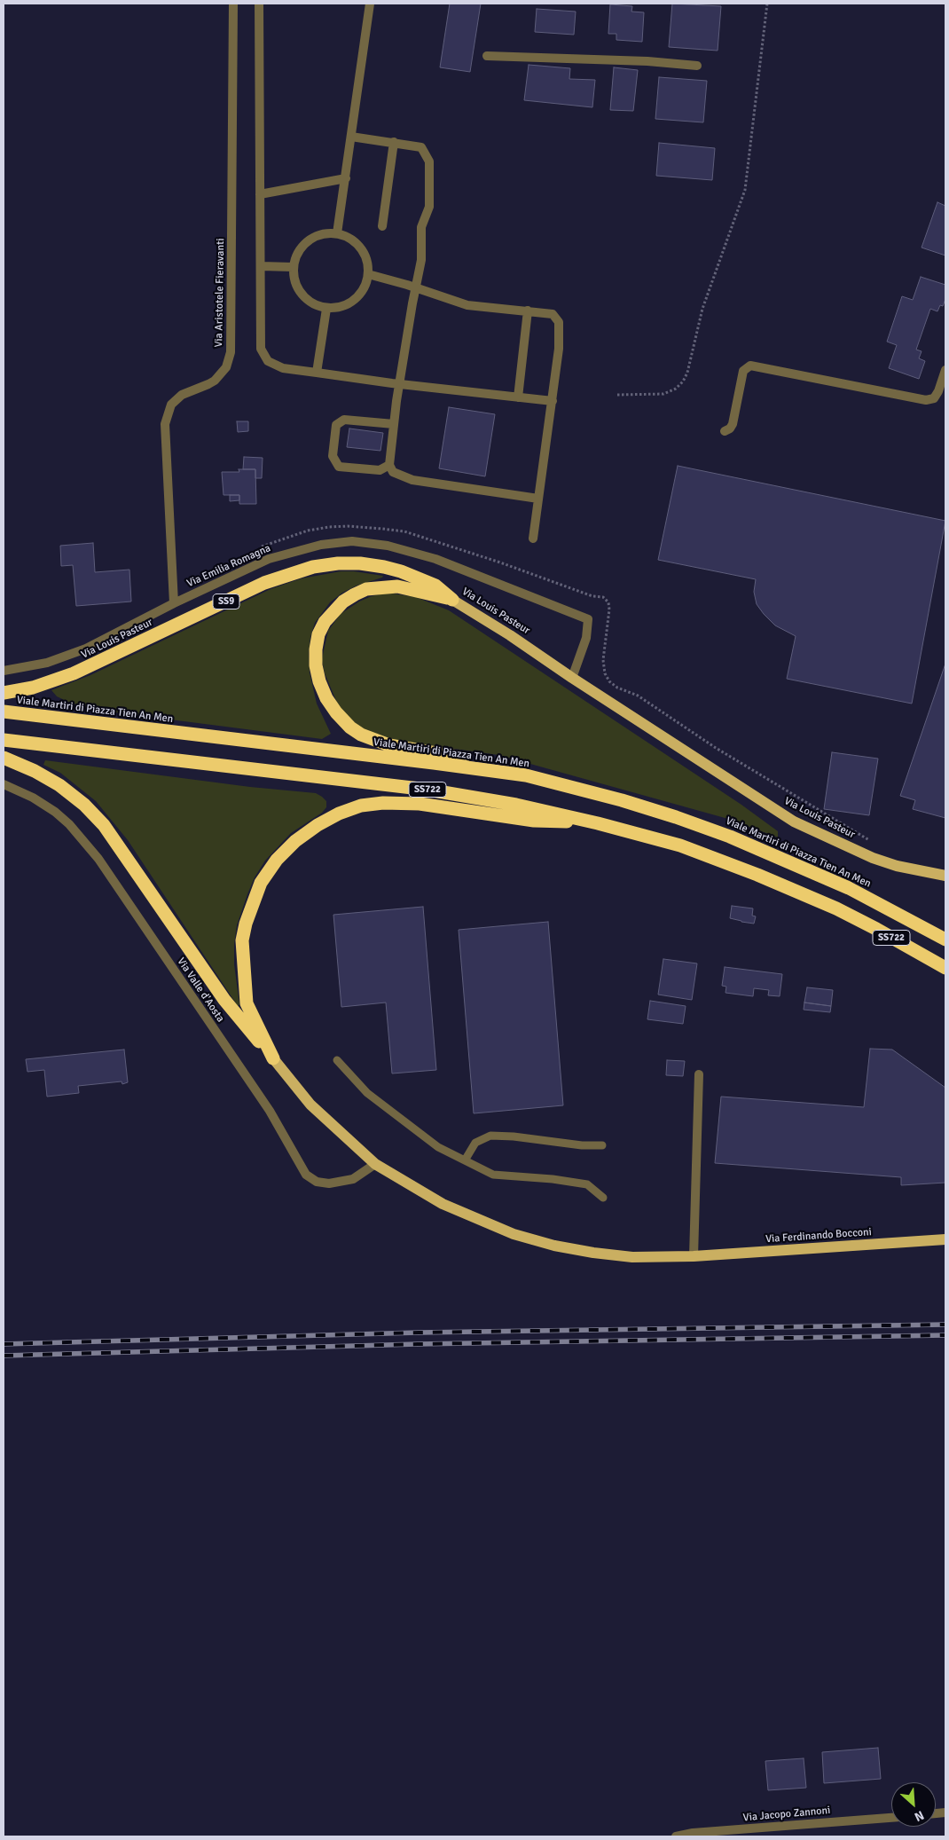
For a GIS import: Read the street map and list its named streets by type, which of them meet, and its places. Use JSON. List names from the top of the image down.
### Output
{
  "streets": {
    "highway": [
      "SS9",
      "Via Louis Pasteur",
      "Viale Martiri di Piazza Tien An Men",
      "SS722"
    ],
    "main road": ["Via Ferdinando Bocconi"],
    "street": [
      "Via Aristotele Fieravanti",
      "Via Emilia Romagna",
      "Via Valle d'Aosta",
      "Via Jacopo Zannoni"
    ]
  },
  "crossings": [
    ["Via Aristotele Fieravanti", "Via Emilia Romagna"],
    ["Via Emilia Romagna", "Via Louis Pasteur"],
    ["Via Louis Pasteur", "SS722"],
    ["Viale Martiri di Piazza Tien An Men", "SS722"],
    ["Via Valle d'Aosta", "Via Ferdinando Bocconi"]
  ],
  "north": "bottom right"
}
